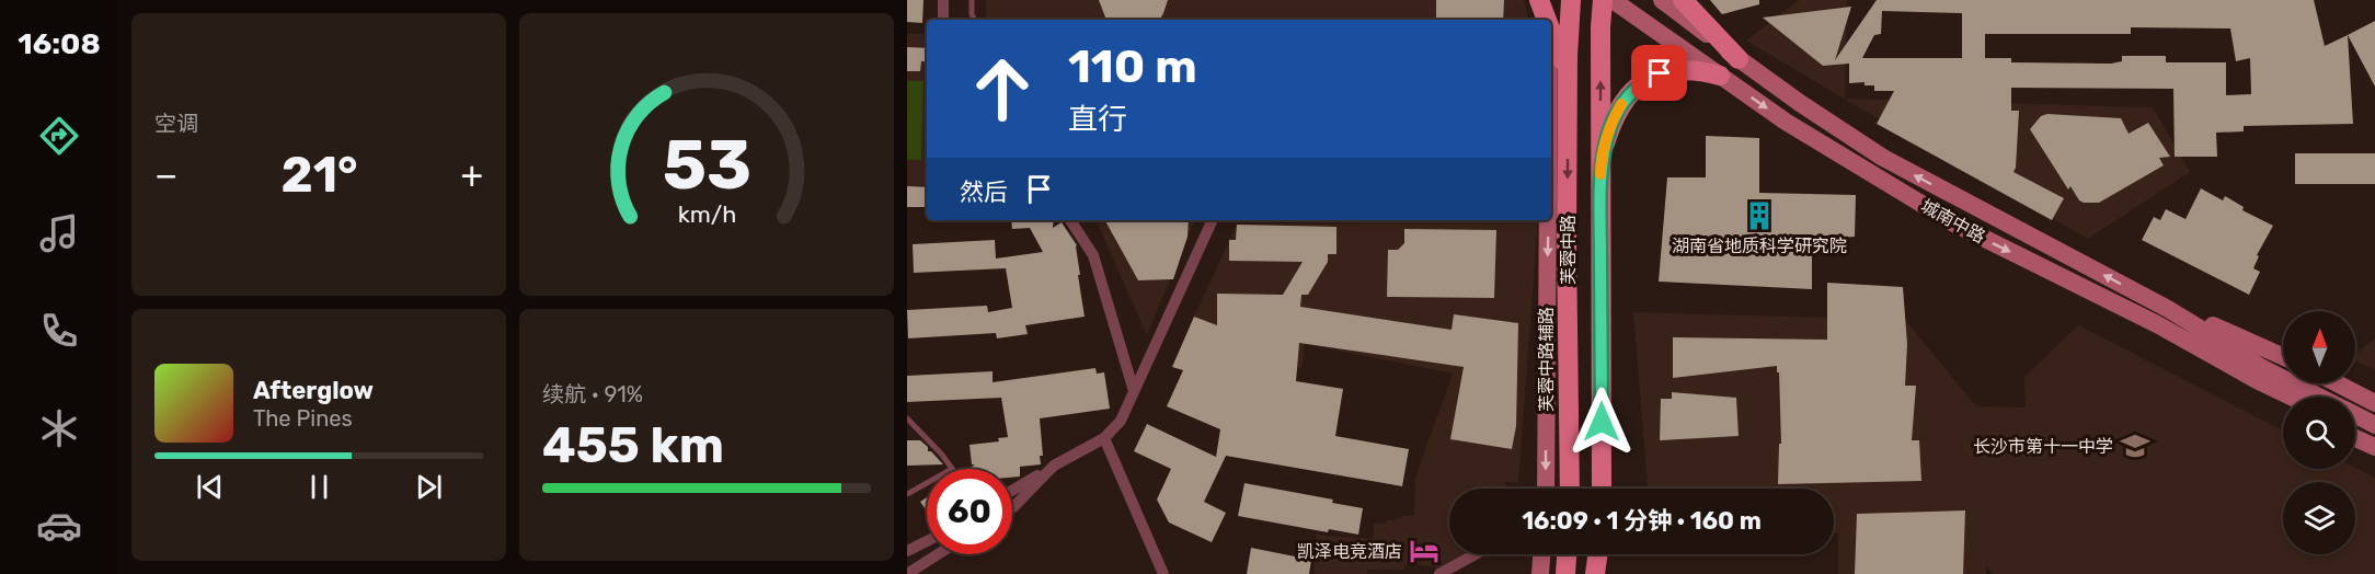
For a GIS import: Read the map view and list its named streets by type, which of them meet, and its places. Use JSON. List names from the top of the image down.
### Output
{
  "streets": {
    "main road": ["城南中路", "芙蓉中路", "芙蓉中路辅路"]
  },
  "crossings": [
    ["芙蓉中路", "芙蓉中路辅路"]
  ],
  "one_way": ["芙蓉中路辅路"],
  "places": {
    "building": ["湖南省地质科学研究院"],
    "school or university": ["长沙市第十一中学"],
    "hotel": ["凯泽电竞酒店"]
  },
  "north": "top",
  "page": {
    "tabs": "16:08",
    "tile": [
      "空调",
      ["续航 · 91%", "455 km"]
    ],
    "turn": ["110 m", "直行"],
    "heat": ["−", "21°", "+"],
    "then": "然后",
    "song": ["Afterglow", "The Pines"],
    "limit": "60",
    "trip": "16:09 · 1 分钟 · 160 m",
    "gauge": ["53", "km/h"]
  }
}
